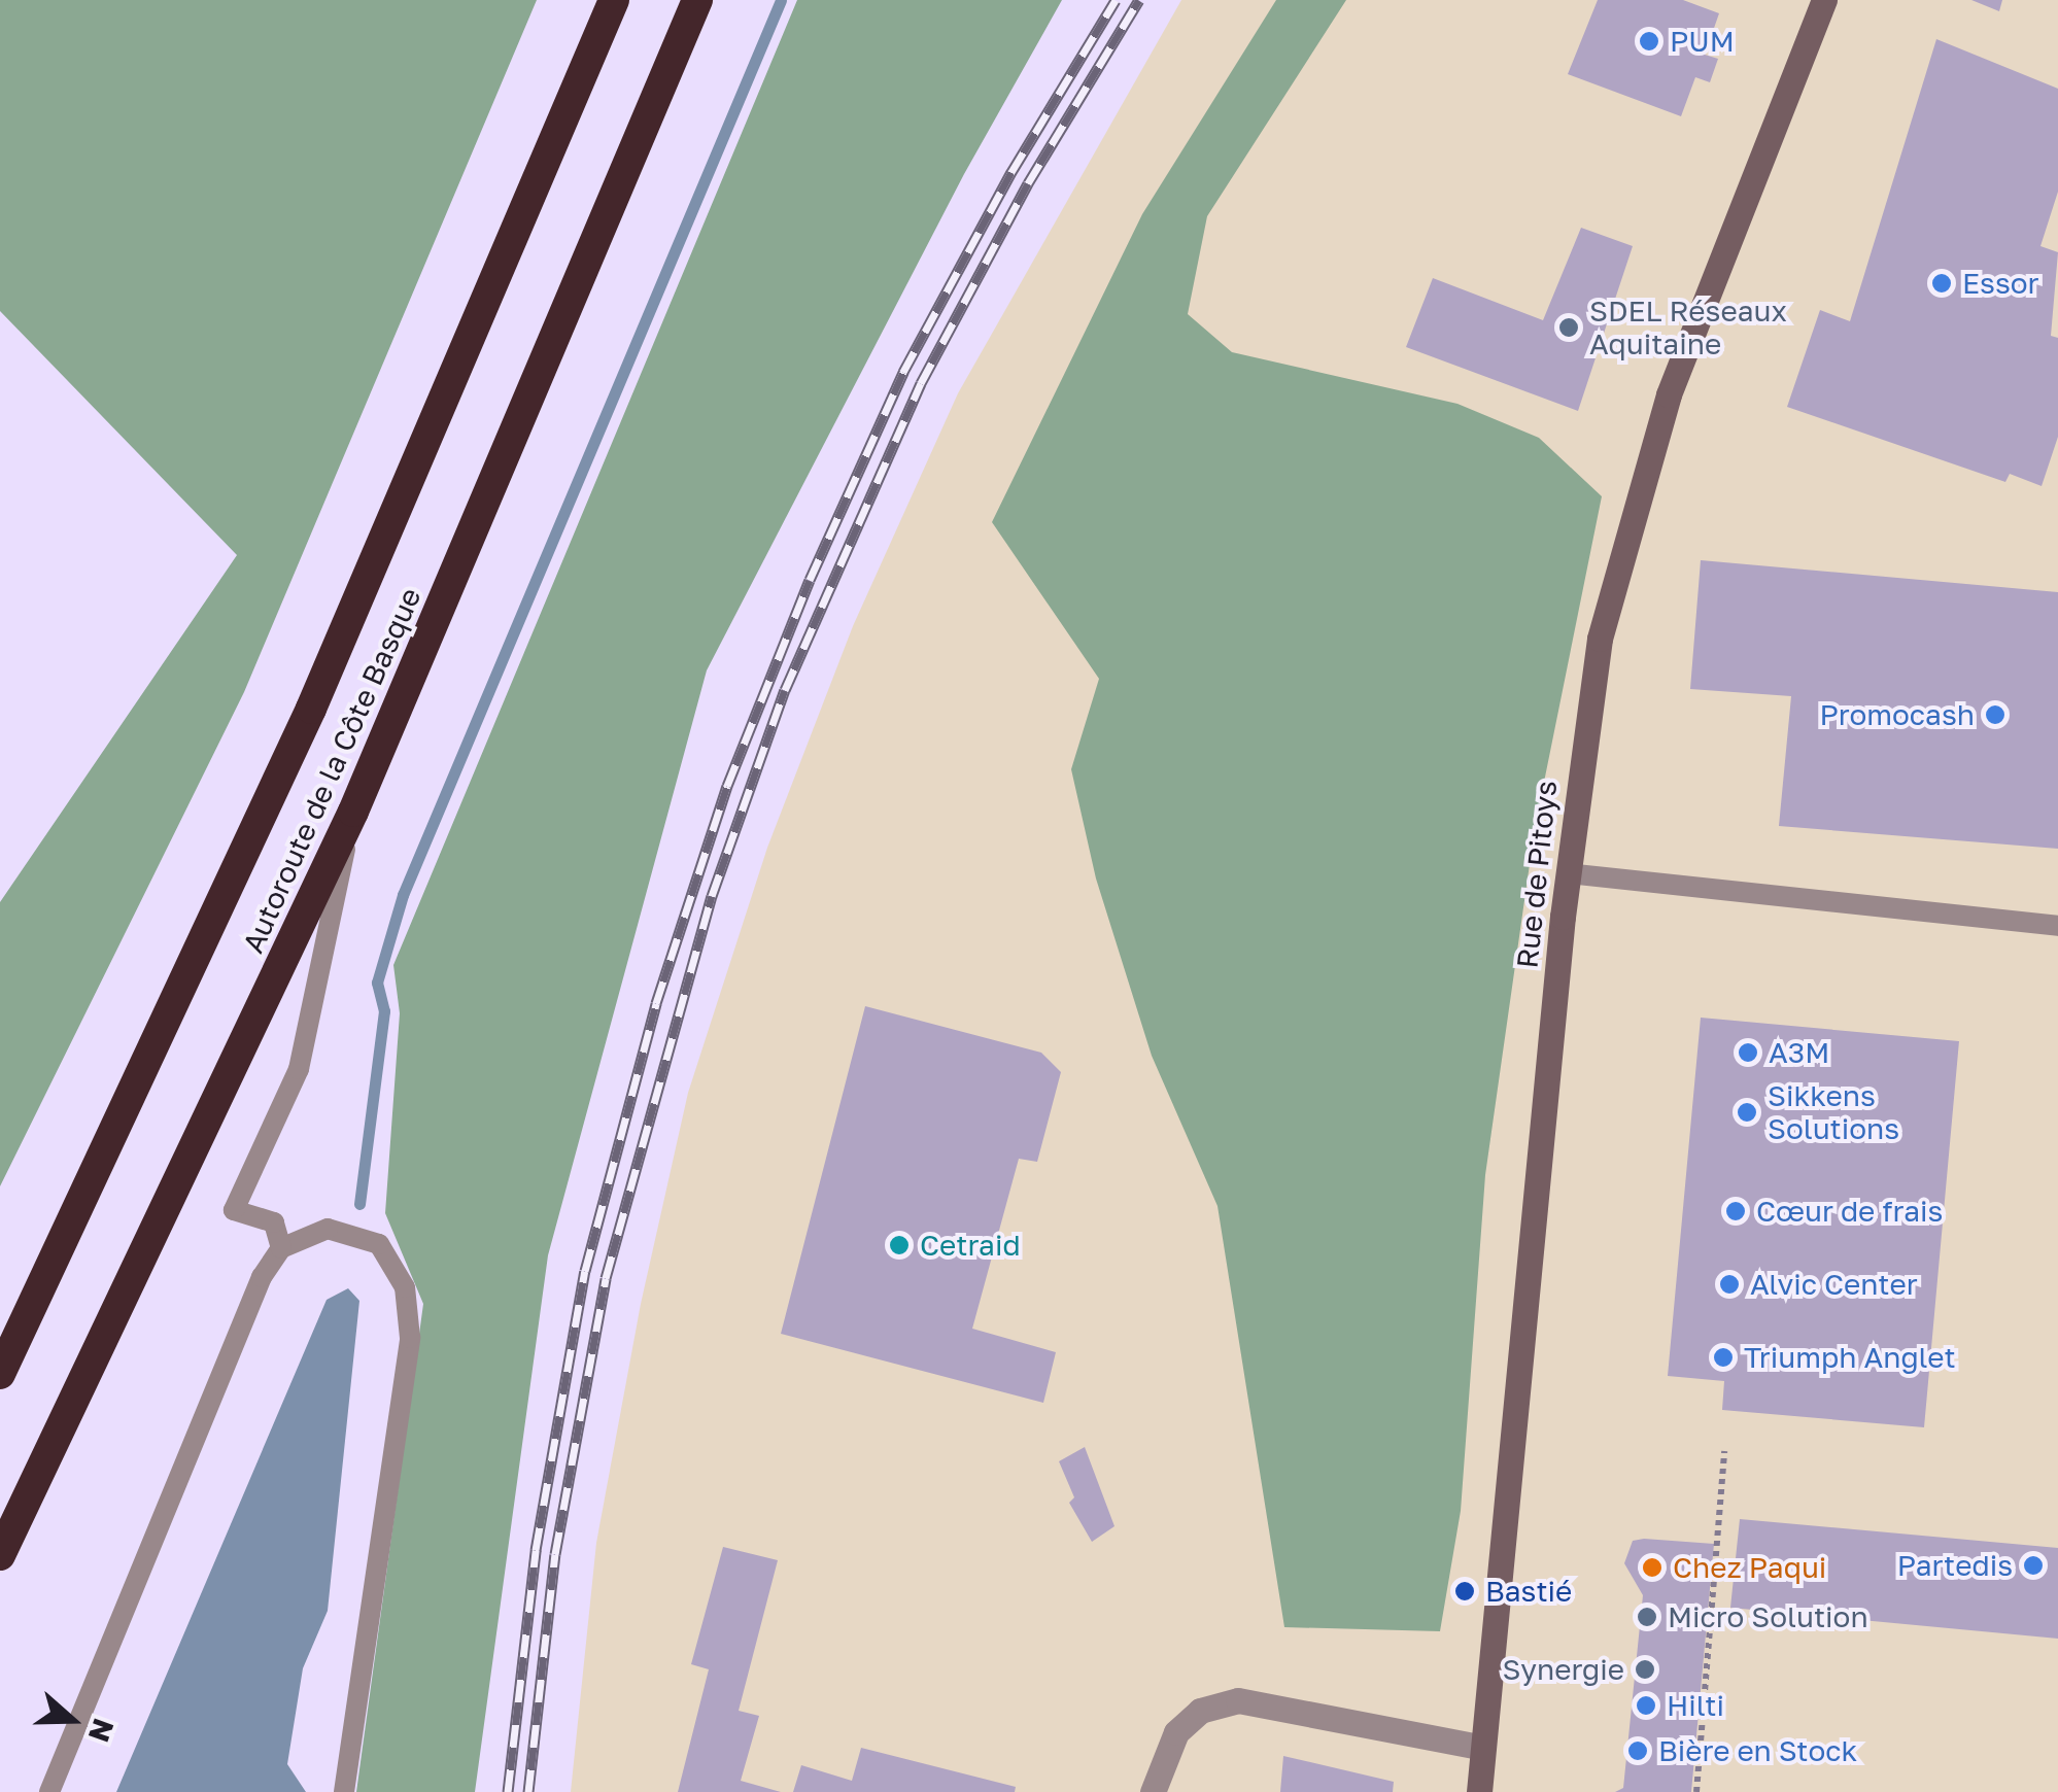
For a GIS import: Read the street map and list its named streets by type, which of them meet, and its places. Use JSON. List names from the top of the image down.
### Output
{
  "streets": {
    "highway": ["Autoroute de la Côte Basque"],
    "street": ["Rue de Pitoys"]
  },
  "places": [
    "PUM",
    "Essor",
    "SDEL Réseaux Aquitaine",
    "Promocash",
    "A3M",
    "Sikkens Solutions",
    "Cœur de frais",
    "Cetraid",
    "Alvic Center",
    "Triumph Anglet",
    "Partedis",
    "Chez Paqui",
    "Bastié",
    "Micro Solution",
    "Synergie",
    "Hilti",
    "Bière en Stock"
  ],
  "north": "right"
}
